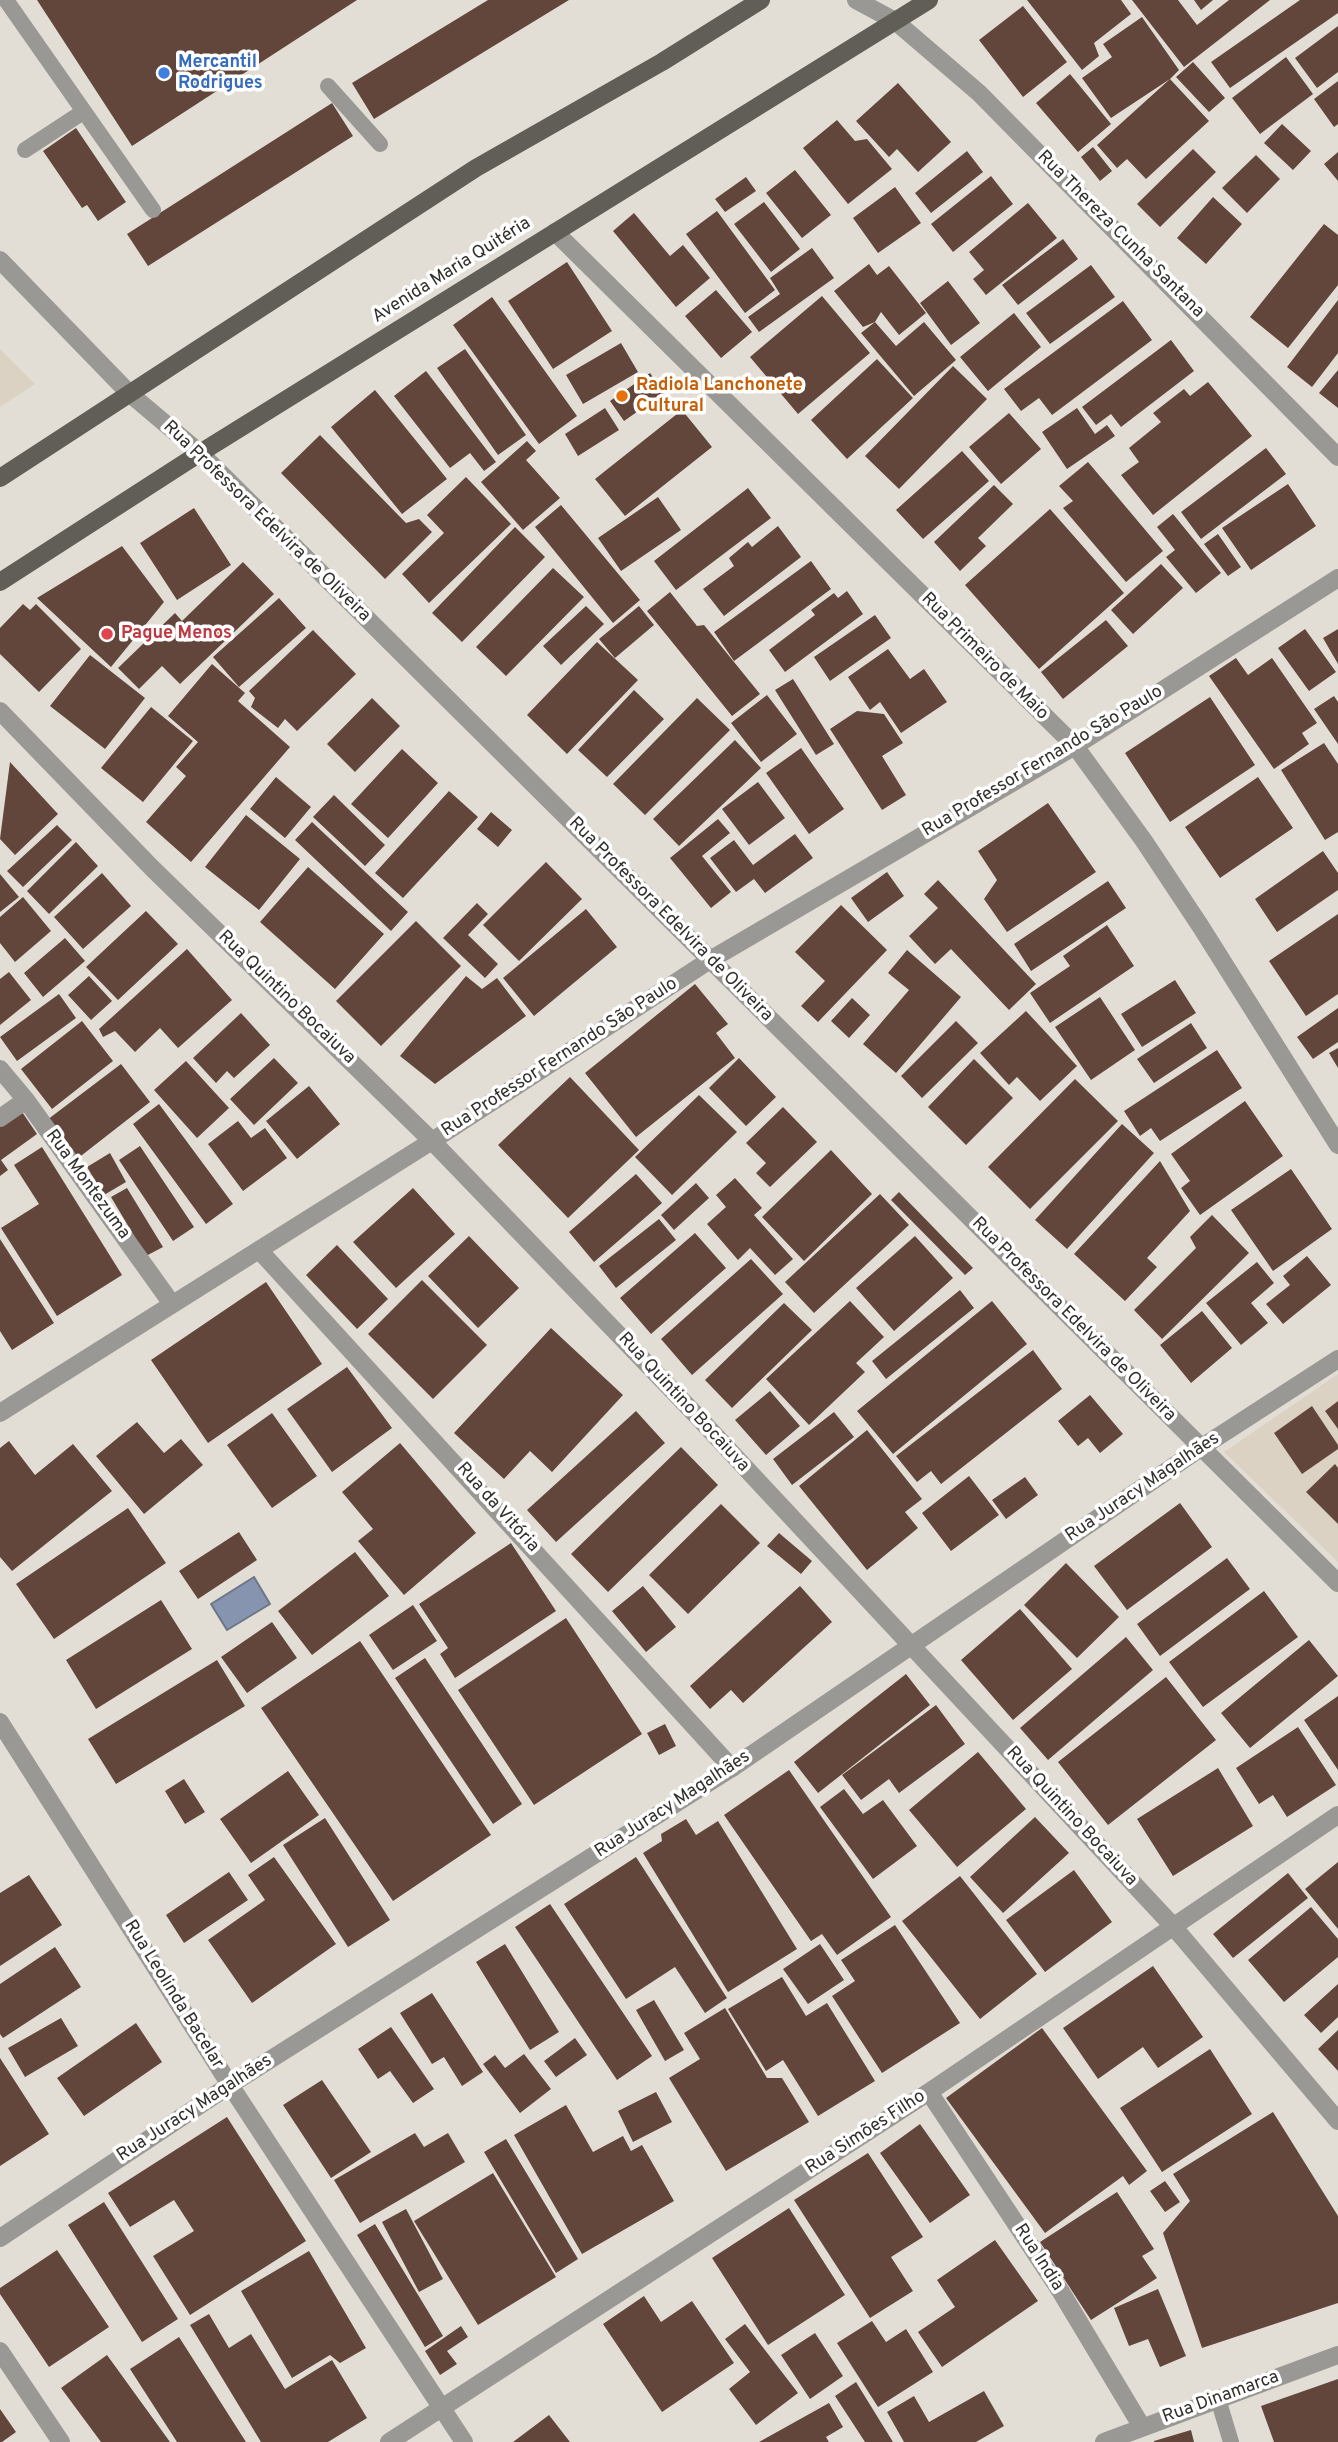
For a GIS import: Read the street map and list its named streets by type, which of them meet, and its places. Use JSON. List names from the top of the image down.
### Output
{
  "streets": {
    "main road": ["Avenida Maria Quitéria"],
    "street": [
      "Rua Thereza Cunha Santana",
      "Rua Professora Edelvira de Oliveira",
      "Rua Primeiro de Maio",
      "Rua Professor Fernando São Paulo",
      "Rua Quintino Bocaiuva",
      "Rua Montezuma",
      "Rua Juracy Magalhães",
      "Rua da Vitória",
      "Rua Leolinda Bacelar",
      "Rua Simões Filho",
      "Rua India",
      "Rua Dinamarca"
    ]
  },
  "crossings": [
    ["Rua Thereza Cunha Santana", "Avenida Maria Quitéria"],
    ["Avenida Maria Quitéria", "Rua Professora Edelvira de Oliveira"],
    ["Avenida Maria Quitéria", "Rua Primeiro de Maio"],
    ["Rua Professora Edelvira de Oliveira", "Rua Professor Fernando São Paulo"],
    ["Rua Professora Edelvira de Oliveira", "Rua Juracy Magalhães"],
    ["Rua Primeiro de Maio", "Rua Professor Fernando São Paulo"],
    ["Rua Professor Fernando São Paulo", "Rua Quintino Bocaiuva"],
    ["Rua Professor Fernando São Paulo", "Rua Montezuma"],
    ["Rua Professor Fernando São Paulo", "Rua da Vitória"],
    ["Rua Quintino Bocaiuva", "Rua Juracy Magalhães"],
    ["Rua Quintino Bocaiuva", "Rua Simões Filho"],
    ["Rua Juracy Magalhães", "Rua da Vitória"],
    ["Rua Juracy Magalhães", "Rua Leolinda Bacelar"],
    ["Rua Leolinda Bacelar", "Rua Simões Filho"],
    ["Rua Simões Filho", "Rua India"],
    ["Rua India", "Rua Dinamarca"]
  ],
  "places": ["Mercantil Rodrigues", "Radiola Lanchonete Cultural", "Pague Menos"]
}
